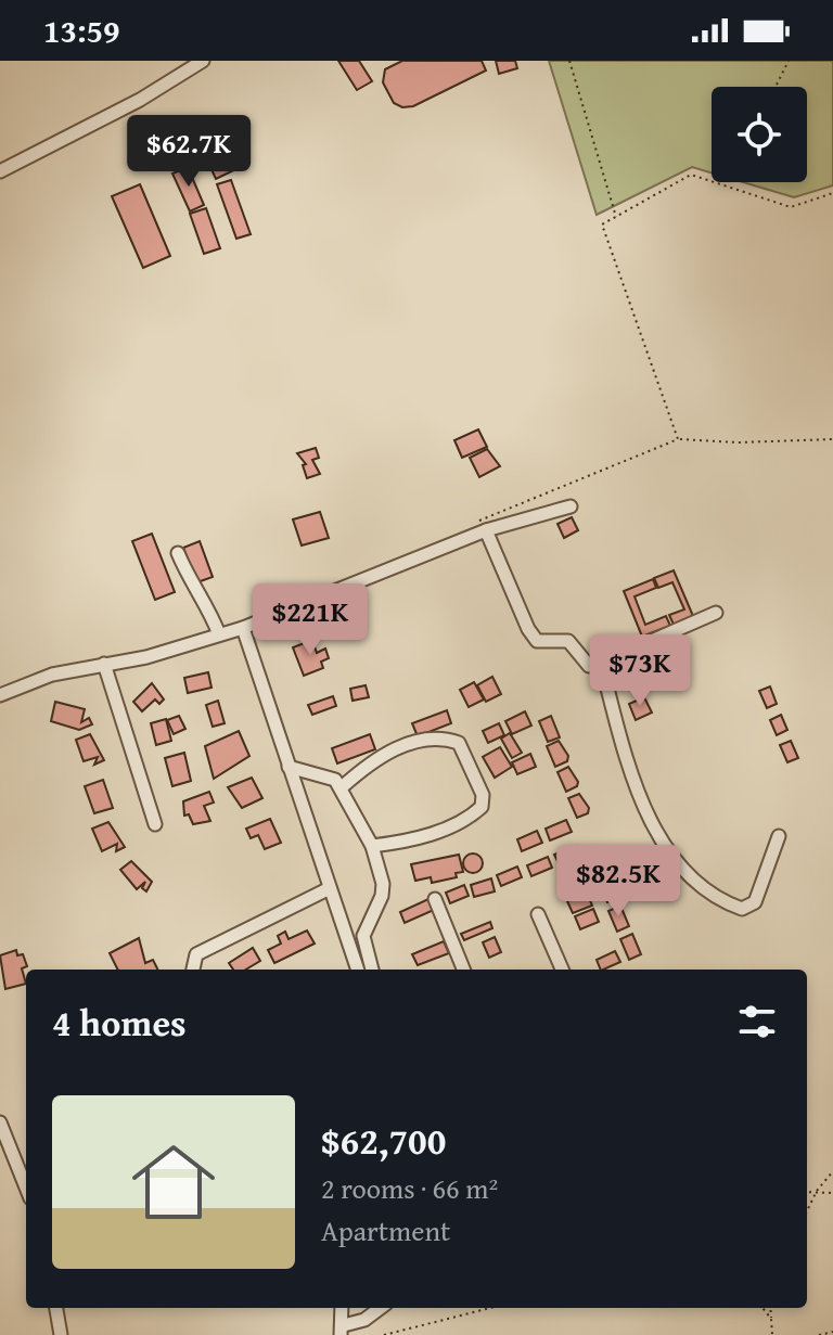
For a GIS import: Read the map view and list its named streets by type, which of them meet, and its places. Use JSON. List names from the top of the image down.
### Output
{
  "page": {
    "status": "13:59",
    "price": [
      "$62.7K",
      "$221K",
      "$73K",
      "$82.5K"
    ],
    "heading": "4 homes",
    "list": [
      {
        "name": "$62,700",
        "note": "2 rooms · 66 m² · Apartment"
      }
    ]
  }
}
